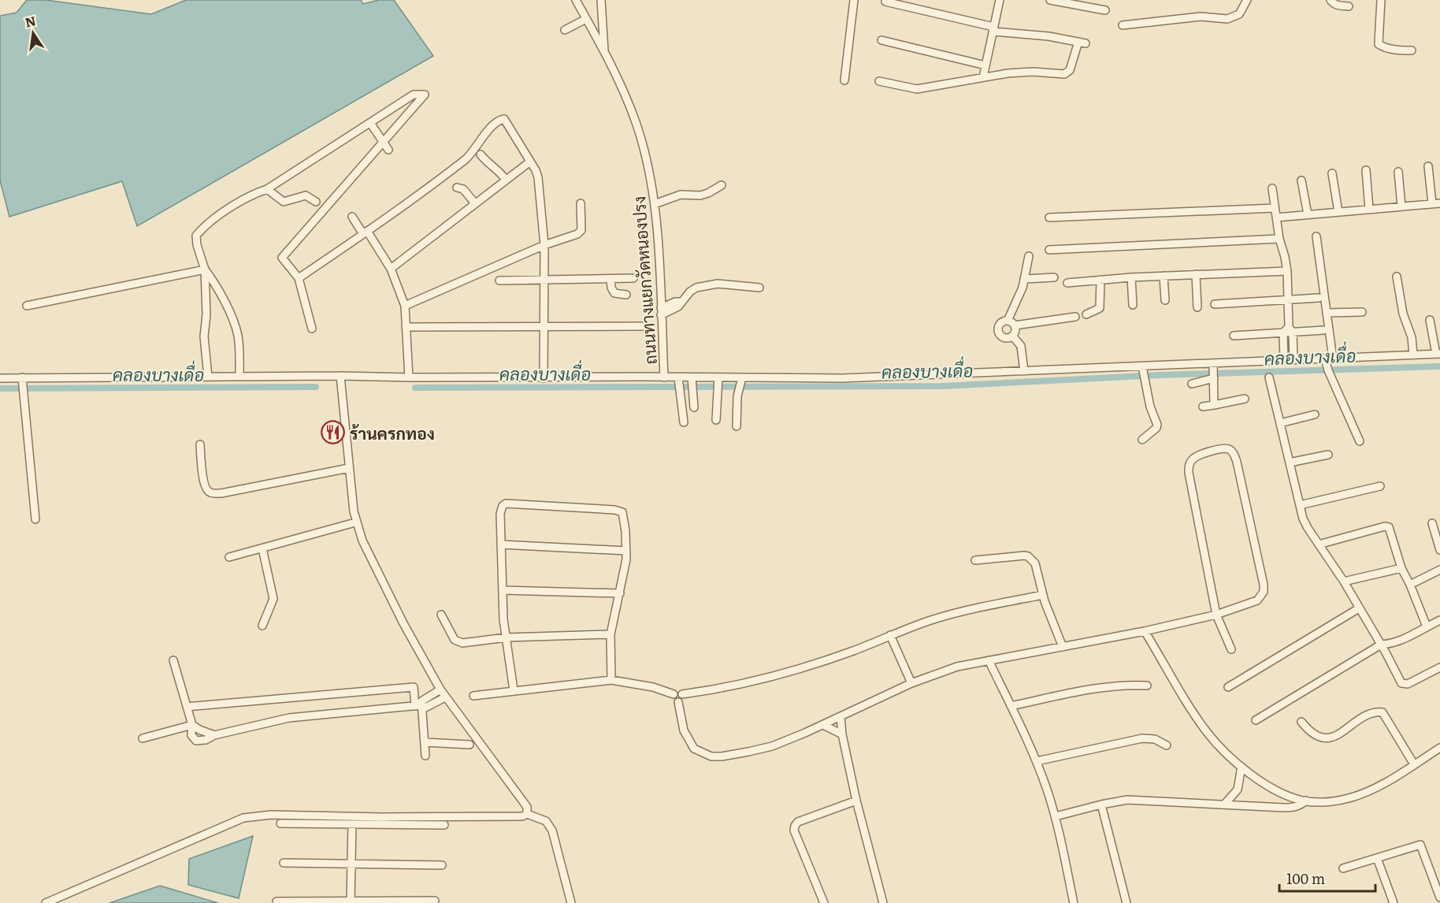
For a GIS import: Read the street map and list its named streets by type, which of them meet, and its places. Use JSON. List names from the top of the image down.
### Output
{
  "streets": {
    "street": ["ถนนทางแยกวัดหนองปรง"]
  },
  "water": ["คลองบางเดื่อ"],
  "places": {
    "restaurant": ["ร้านครกทอง"]
  },
  "scale_bar": "100 m",
  "north": "top"
}
